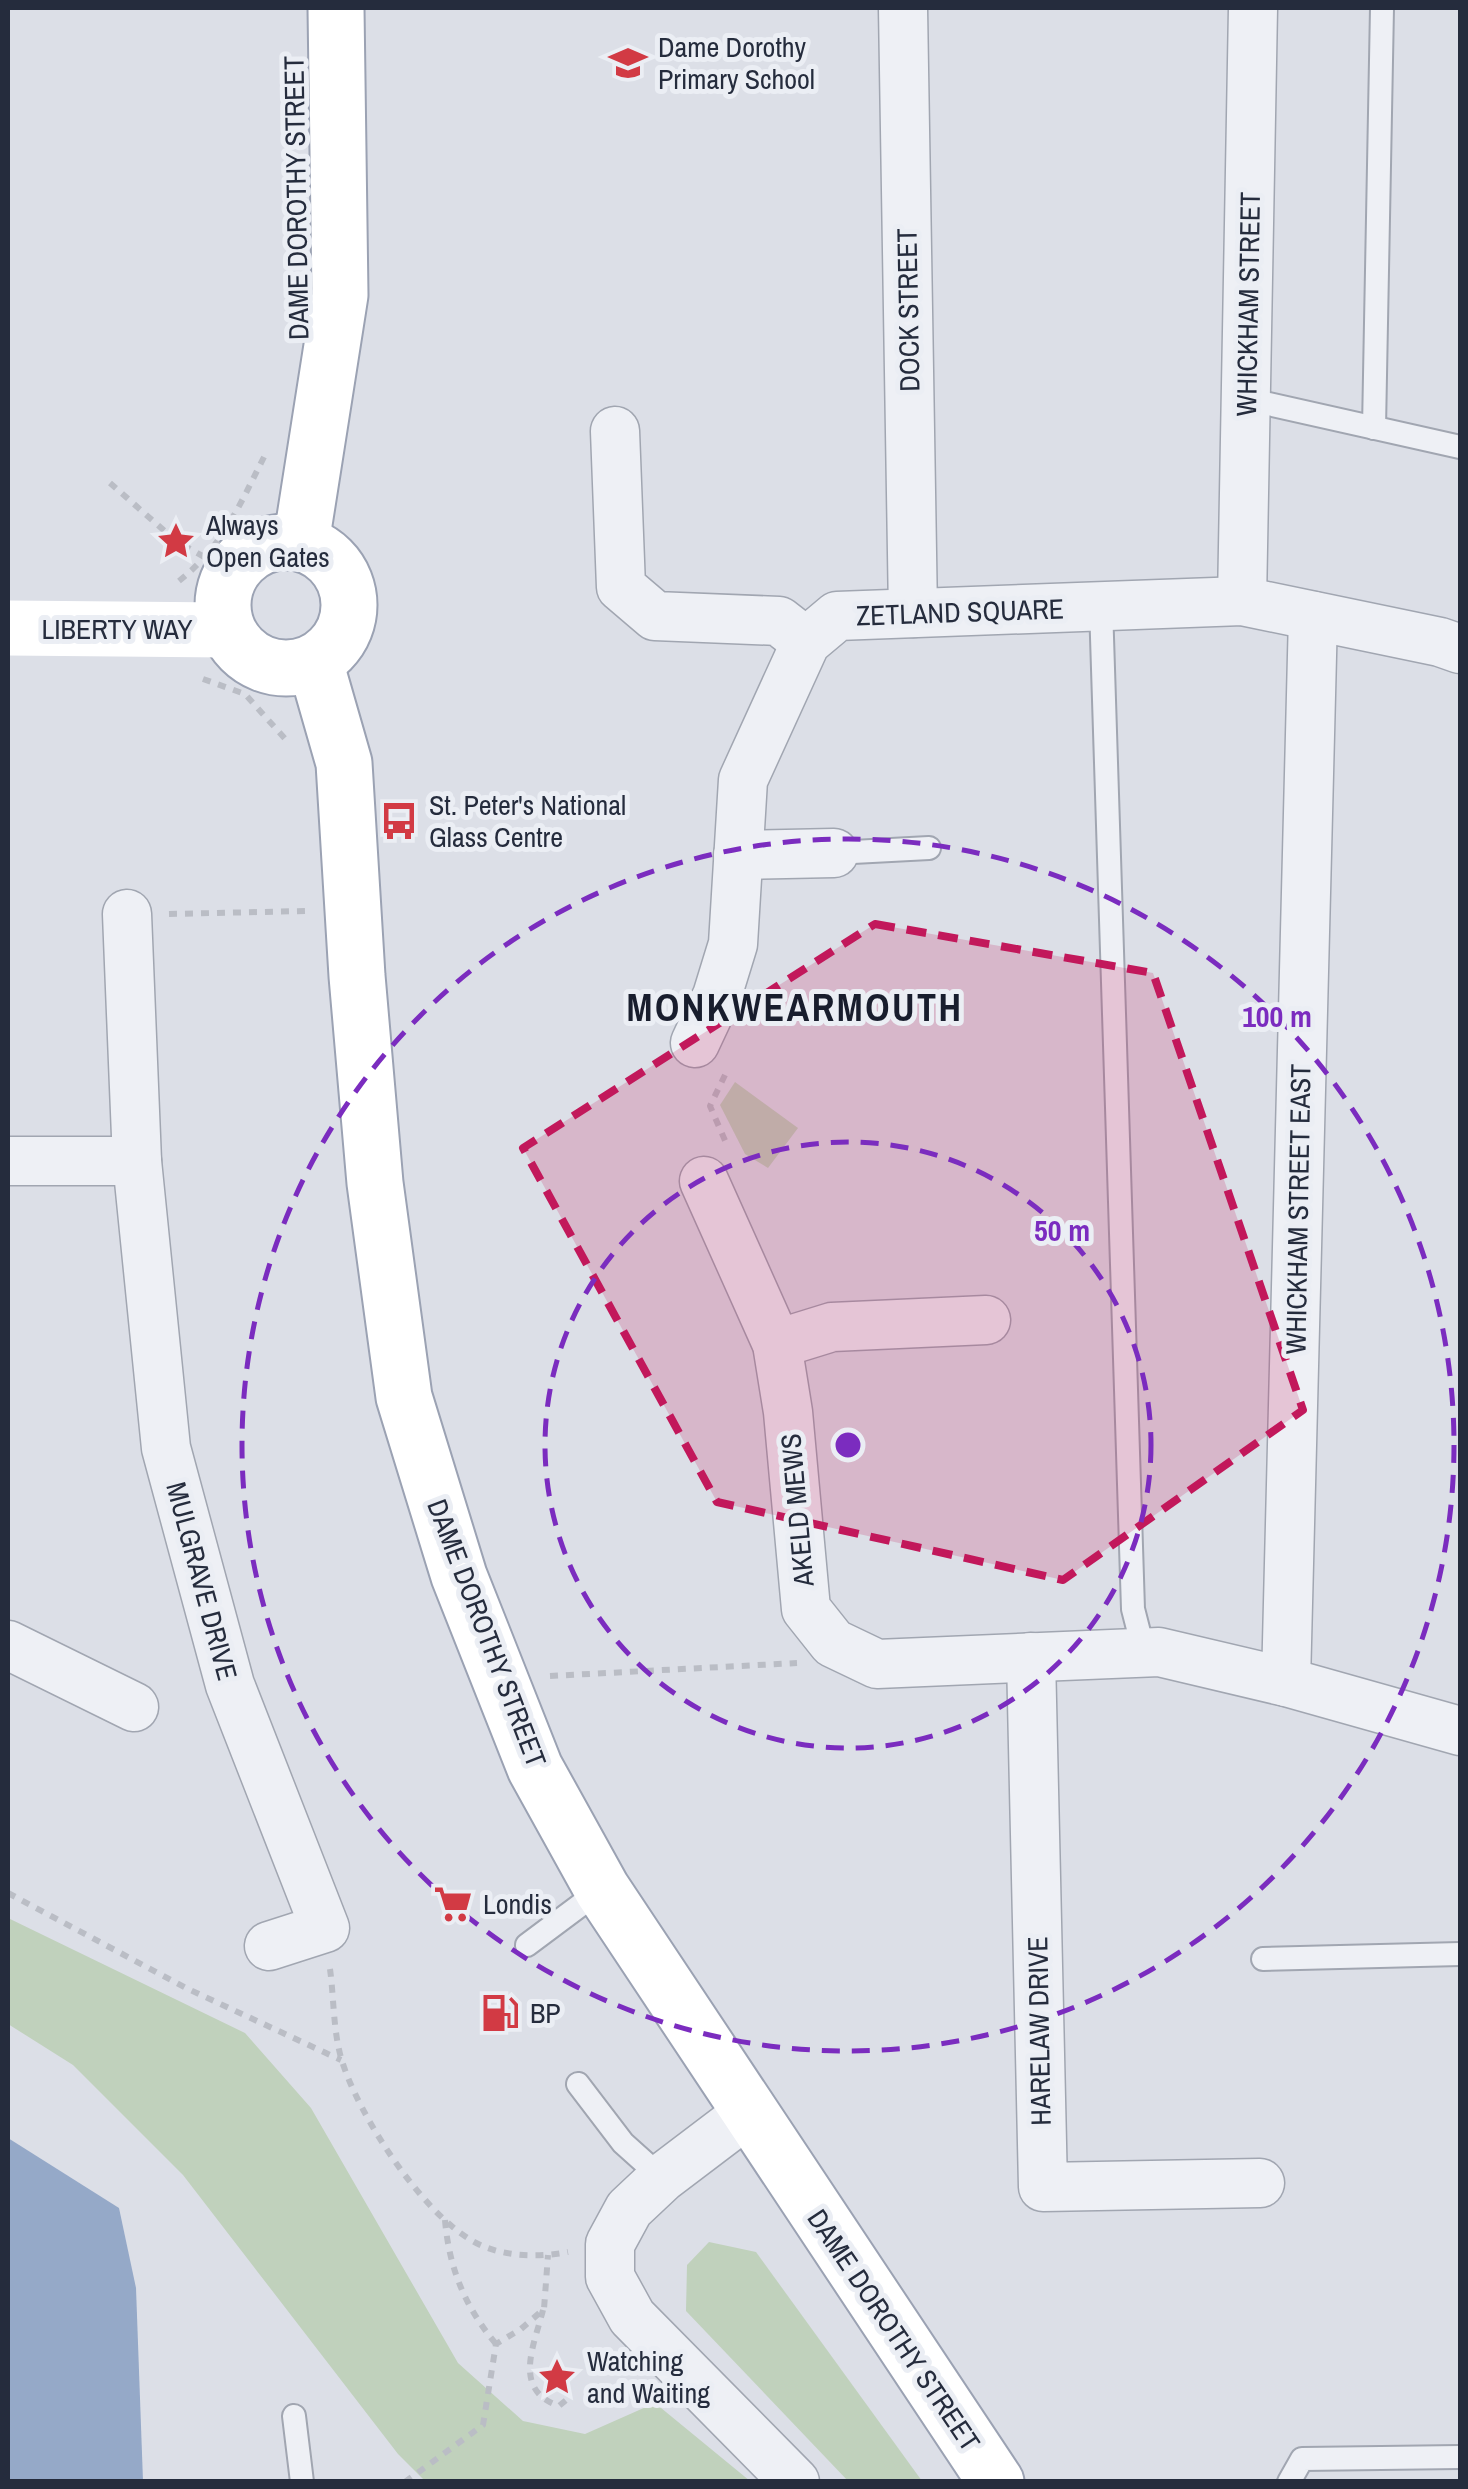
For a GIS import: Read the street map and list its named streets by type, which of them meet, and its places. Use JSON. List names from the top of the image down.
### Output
{
  "streets": {
    "main road": ["DAME DOROTHY STREET", "LIBERTY WAY"],
    "street": [
      "WHICKHAM STREET",
      "DOCK STREET",
      "ZETLAND SQUARE",
      "WHICKHAM STREET EAST",
      "AKELD MEWS",
      "MULGRAVE DRIVE",
      "HARELAW DRIVE"
    ]
  },
  "crossings": [
    ["DAME DOROTHY STREET", "LIBERTY WAY"],
    ["WHICKHAM STREET", "ZETLAND SQUARE"],
    ["DOCK STREET", "ZETLAND SQUARE"],
    ["ZETLAND SQUARE", "WHICKHAM STREET EAST"]
  ],
  "districts": ["MONKWEARMOUTH"],
  "places": {
    "school or university": ["Dame Dorothy Primary School"],
    "place": ["Always Open Gates", "Watching and Waiting"],
    "bus stop": ["St. Peter's National Glass Centre"],
    "supermarket": ["Londis"],
    "fuel station": ["BP"]
  },
  "rings": ["100 m", "50 m"]
}
